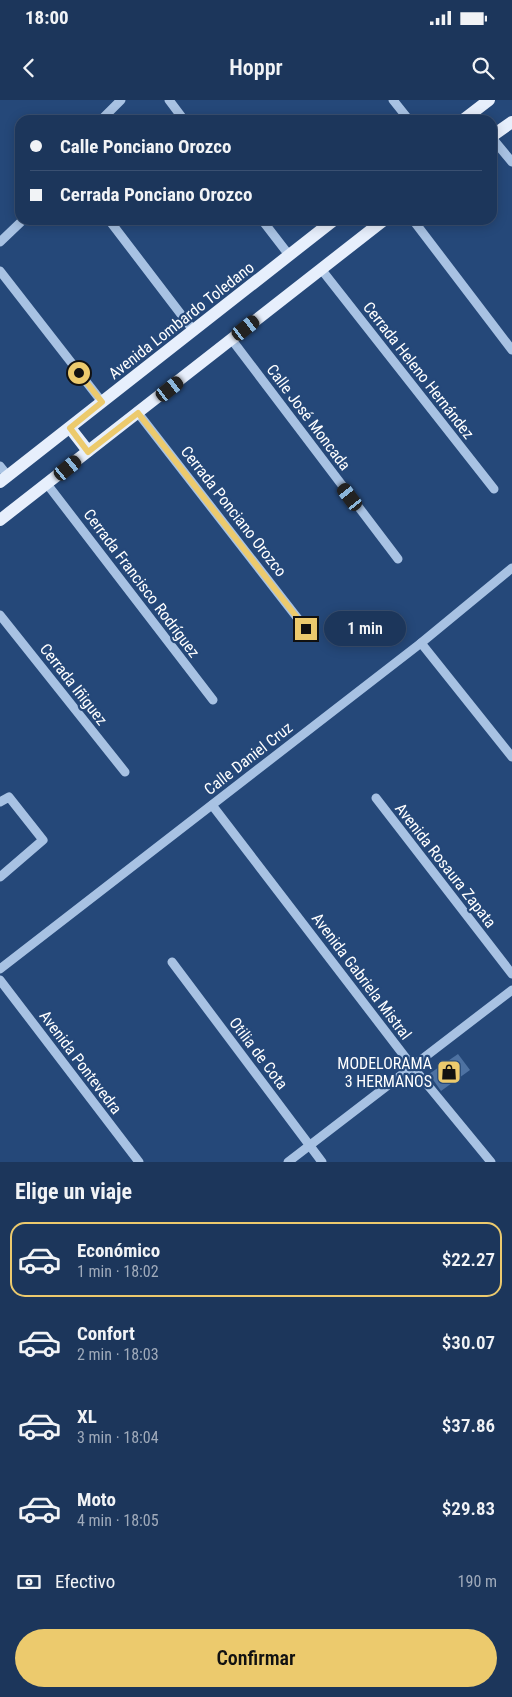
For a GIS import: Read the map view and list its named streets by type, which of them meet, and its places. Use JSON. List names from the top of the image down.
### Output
{
  "streets": {
    "main road": ["Avenida Lombardo Toledano"],
    "street": [
      "Cerrada Heleno Hernández",
      "Calle José Moncada",
      "Cerrada Ponciano Orozco",
      "Cerrada Francisco Rodríguez",
      "Cerrada Iñiguez",
      "Calle Daniel Cruz",
      "Avenida Rosaura Zapata",
      "Avenida Gabriela Mistral",
      "Otilia de Cota",
      "Avenida Pontevedra"
    ]
  },
  "crossings": [
    ["Calle Daniel Cruz", "Avenida Gabriela Mistral"]
  ],
  "places": {
    "shop": ["MODELORAMA 3 HERMANOS"]
  },
  "page": {
    "status": "18:00",
    "header": "Hoppr",
    "banner": ["Calle Ponciano Orozco", "Cerrada Ponciano Orozco"],
    "bubble": "1 min",
    "heading": "Elige un viaje",
    "list": [
      {
        "name": "Económico",
        "note": "1 min · 18:02",
        "value": "$22.27"
      },
      {
        "name": "Confort",
        "note": "2 min · 18:03",
        "value": "$30.07"
      },
      {
        "name": "XL",
        "note": "3 min · 18:04",
        "value": "$37.86"
      },
      {
        "name": "Moto",
        "note": "4 min · 18:05",
        "value": "$29.83"
      }
    ],
    "pay": ["Efectivo", "190 m"],
    "buttons": "Confirmar"
  }
}
